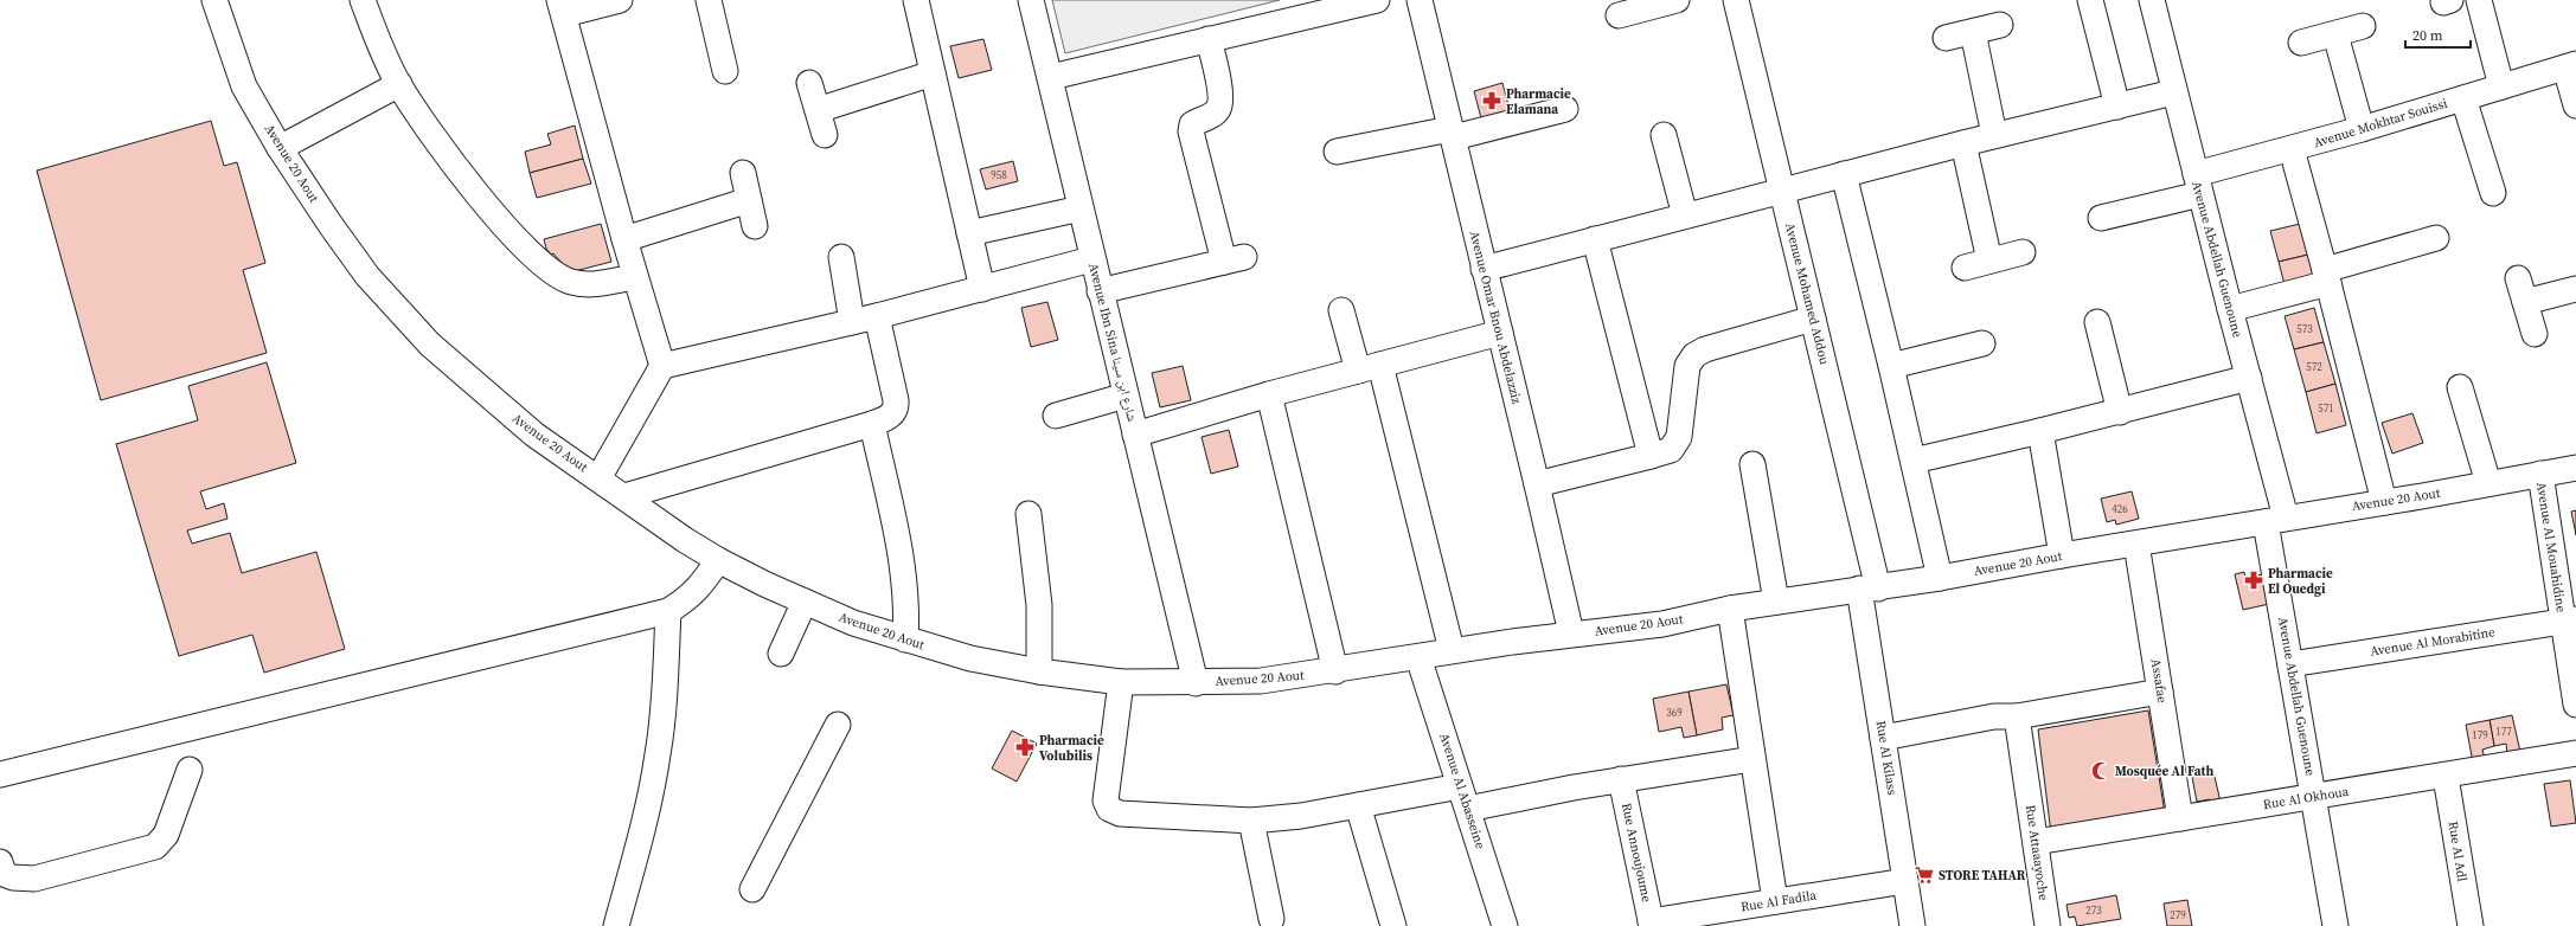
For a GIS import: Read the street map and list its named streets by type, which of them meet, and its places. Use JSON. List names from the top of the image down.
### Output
{
  "streets": {
    "street": [
      "Avenue Mokhtar Souissi",
      "Avenue 20 Aout",
      "Avenue Abdellah Guenoune",
      "Avenue Mohamed Addou",
      "Avenue Omar Bnou Abdelazziz",
      "Avenue Ibn Sina شارع ابن سينا",
      "Avenue Al Mouahidine",
      "Avenue Al Morabitine",
      "Assafae",
      "Rue Al Kilass",
      "Avenue Al Abasseine",
      "Rue Al Okhoua",
      "Rue Al Adl",
      "Rue Annoujoume",
      "Rue Attaaayoche",
      "Rue Al Fadila"
    ]
  },
  "crossings": [
    ["Avenue Mokhtar Souissi", "Avenue Abdellah Guenoune"],
    ["Avenue 20 Aout", "Avenue Abdellah Guenoune"],
    ["Avenue 20 Aout", "Avenue Mohamed Addou"],
    ["Avenue 20 Aout", "Avenue Omar Bnou Abdelazziz"],
    ["Avenue 20 Aout", "Avenue Ibn Sina شارع ابن سينا"],
    ["Avenue 20 Aout", "Avenue Al Mouahidine"],
    ["Avenue 20 Aout", "Assafae"],
    ["Avenue 20 Aout", "Rue Al Kilass"],
    ["Avenue 20 Aout", "Avenue Al Abasseine"],
    ["Avenue Abdellah Guenoune", "Avenue Al Morabitine"],
    ["Avenue Abdellah Guenoune", "Rue Al Okhoua"],
    ["Avenue Mohamed Addou", "Rue Al Kilass"],
    ["Avenue Al Mouahidine", "Avenue Al Morabitine"],
    ["Assafae", "Rue Al Okhoua"],
    ["Rue Al Kilass", "Rue Al Fadila"],
    ["Rue Al Okhoua", "Rue Al Adl"],
    ["Rue Al Okhoua", "Rue Attaaayoche"],
    ["Rue Annoujoume", "Rue Al Fadila"]
  ],
  "places": {
    "pharmacy": ["Pharmacie Elamana", "Pharmacie El Ouedgi", "Pharmacie Volubilis"],
    "mosque": ["Mosquée Al Fath"],
    "supermarket": ["STORE TAHAR"]
  },
  "house_numbers": [
    "958",
    "573",
    "572",
    "571",
    "426",
    "369",
    "177",
    "179",
    "273",
    "279"
  ],
  "scale_bar": "20 m"
}
